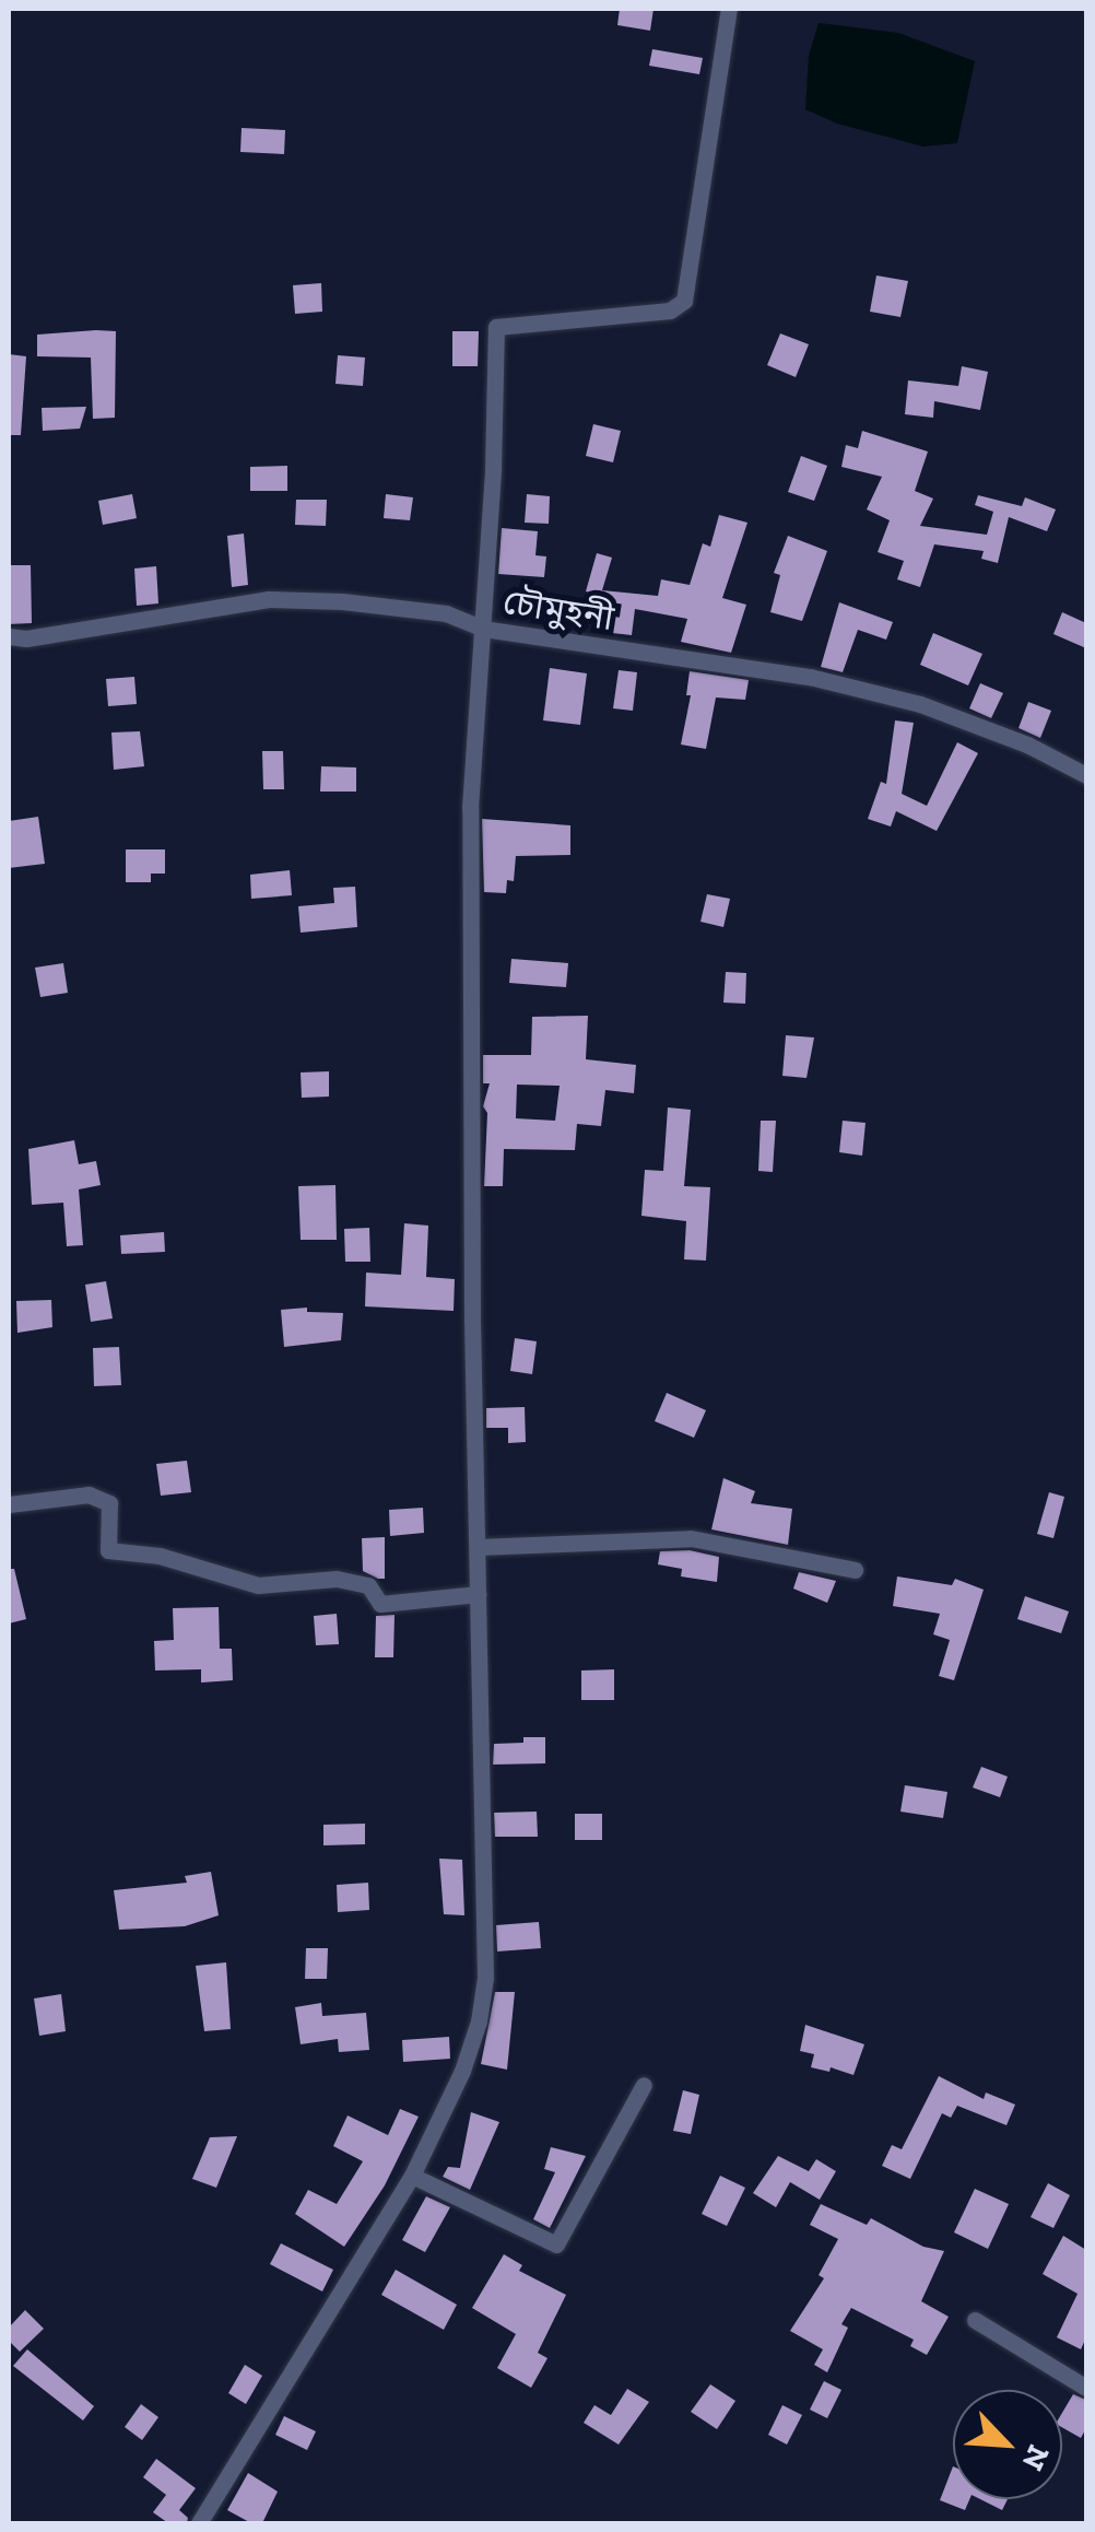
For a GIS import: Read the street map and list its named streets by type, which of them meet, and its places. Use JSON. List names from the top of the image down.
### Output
{
  "streets": {
    "street": ["চৌমুহনী"]
  },
  "north": "bottom right"
}
